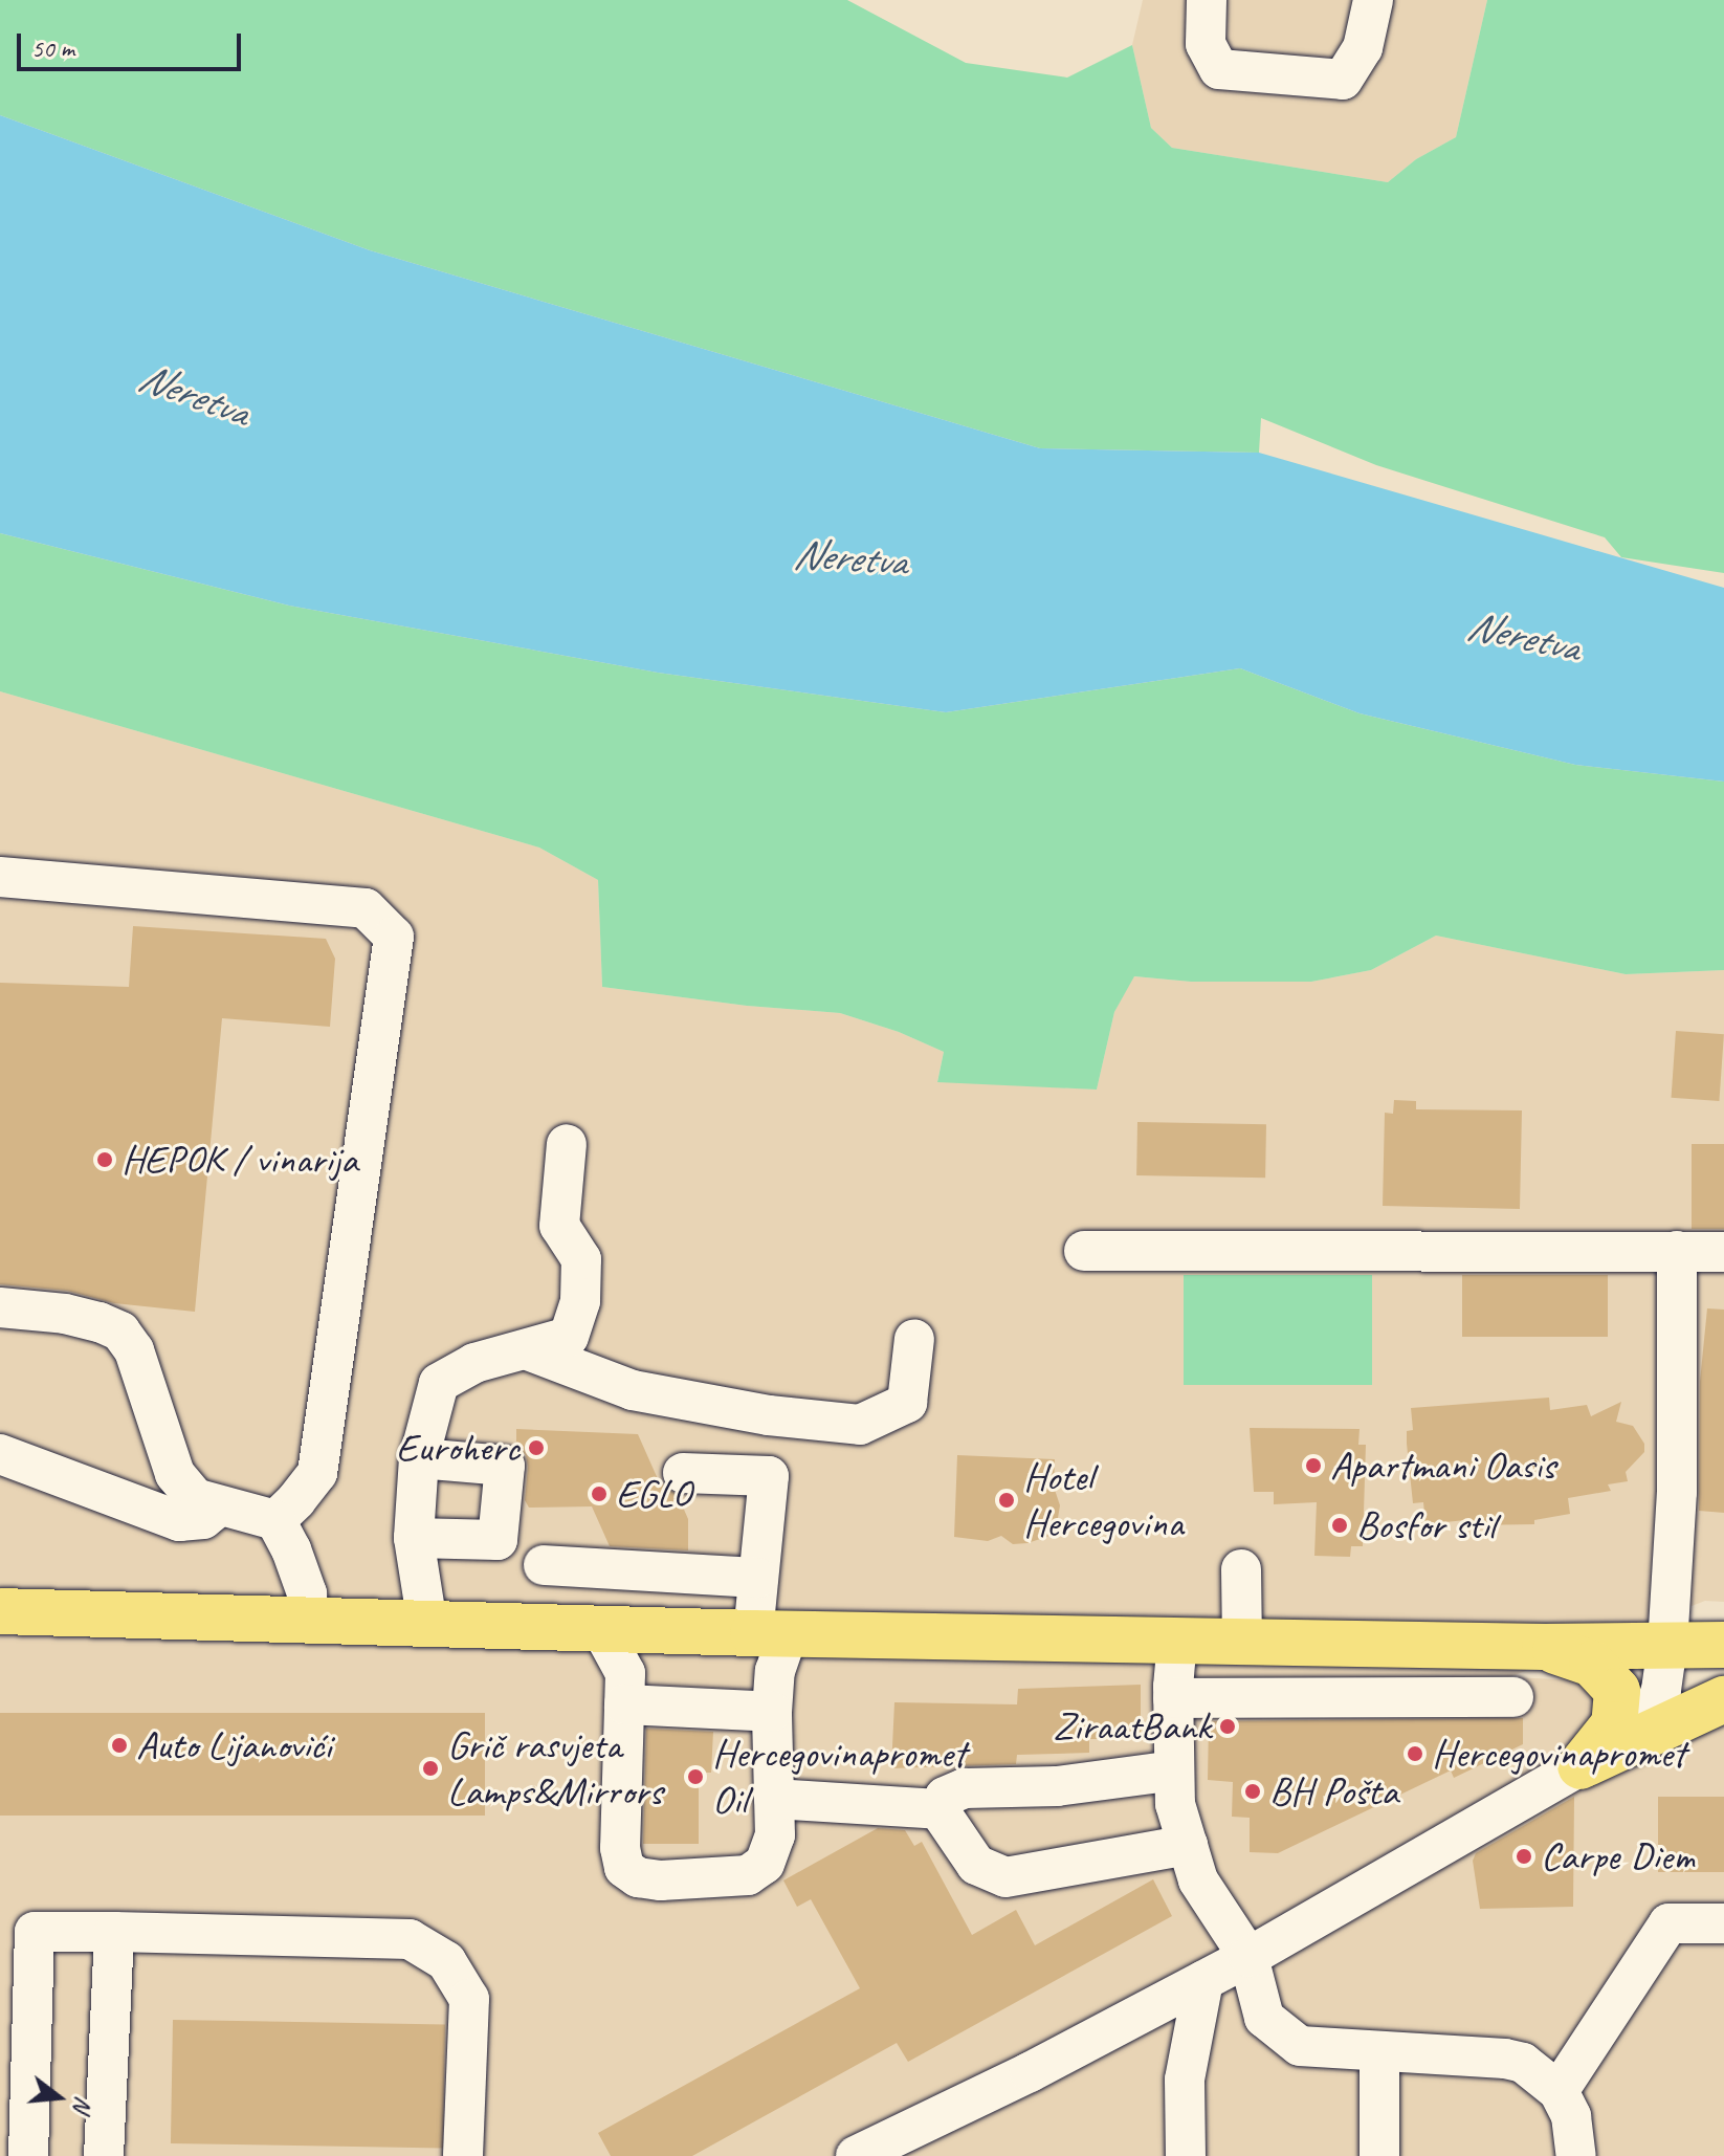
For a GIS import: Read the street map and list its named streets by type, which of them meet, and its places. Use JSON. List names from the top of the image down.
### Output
{
  "water": ["Neretva"],
  "places": [
    "HEPOK / vinarija",
    "Euroherc",
    "Apartmani Oasis",
    "EGLO",
    "Hotel Hercegovina",
    "Bosfor stil",
    "ZiraatBank",
    "Auto Lijanovići",
    "Hercegovinapromet",
    "Grič rasvjeta Lamps&Mirrors",
    "Hercegovinapromet Oil",
    "BH Pošta",
    "Carpe Diem"
  ],
  "scale_bar": "50 m",
  "north": "right"
}
